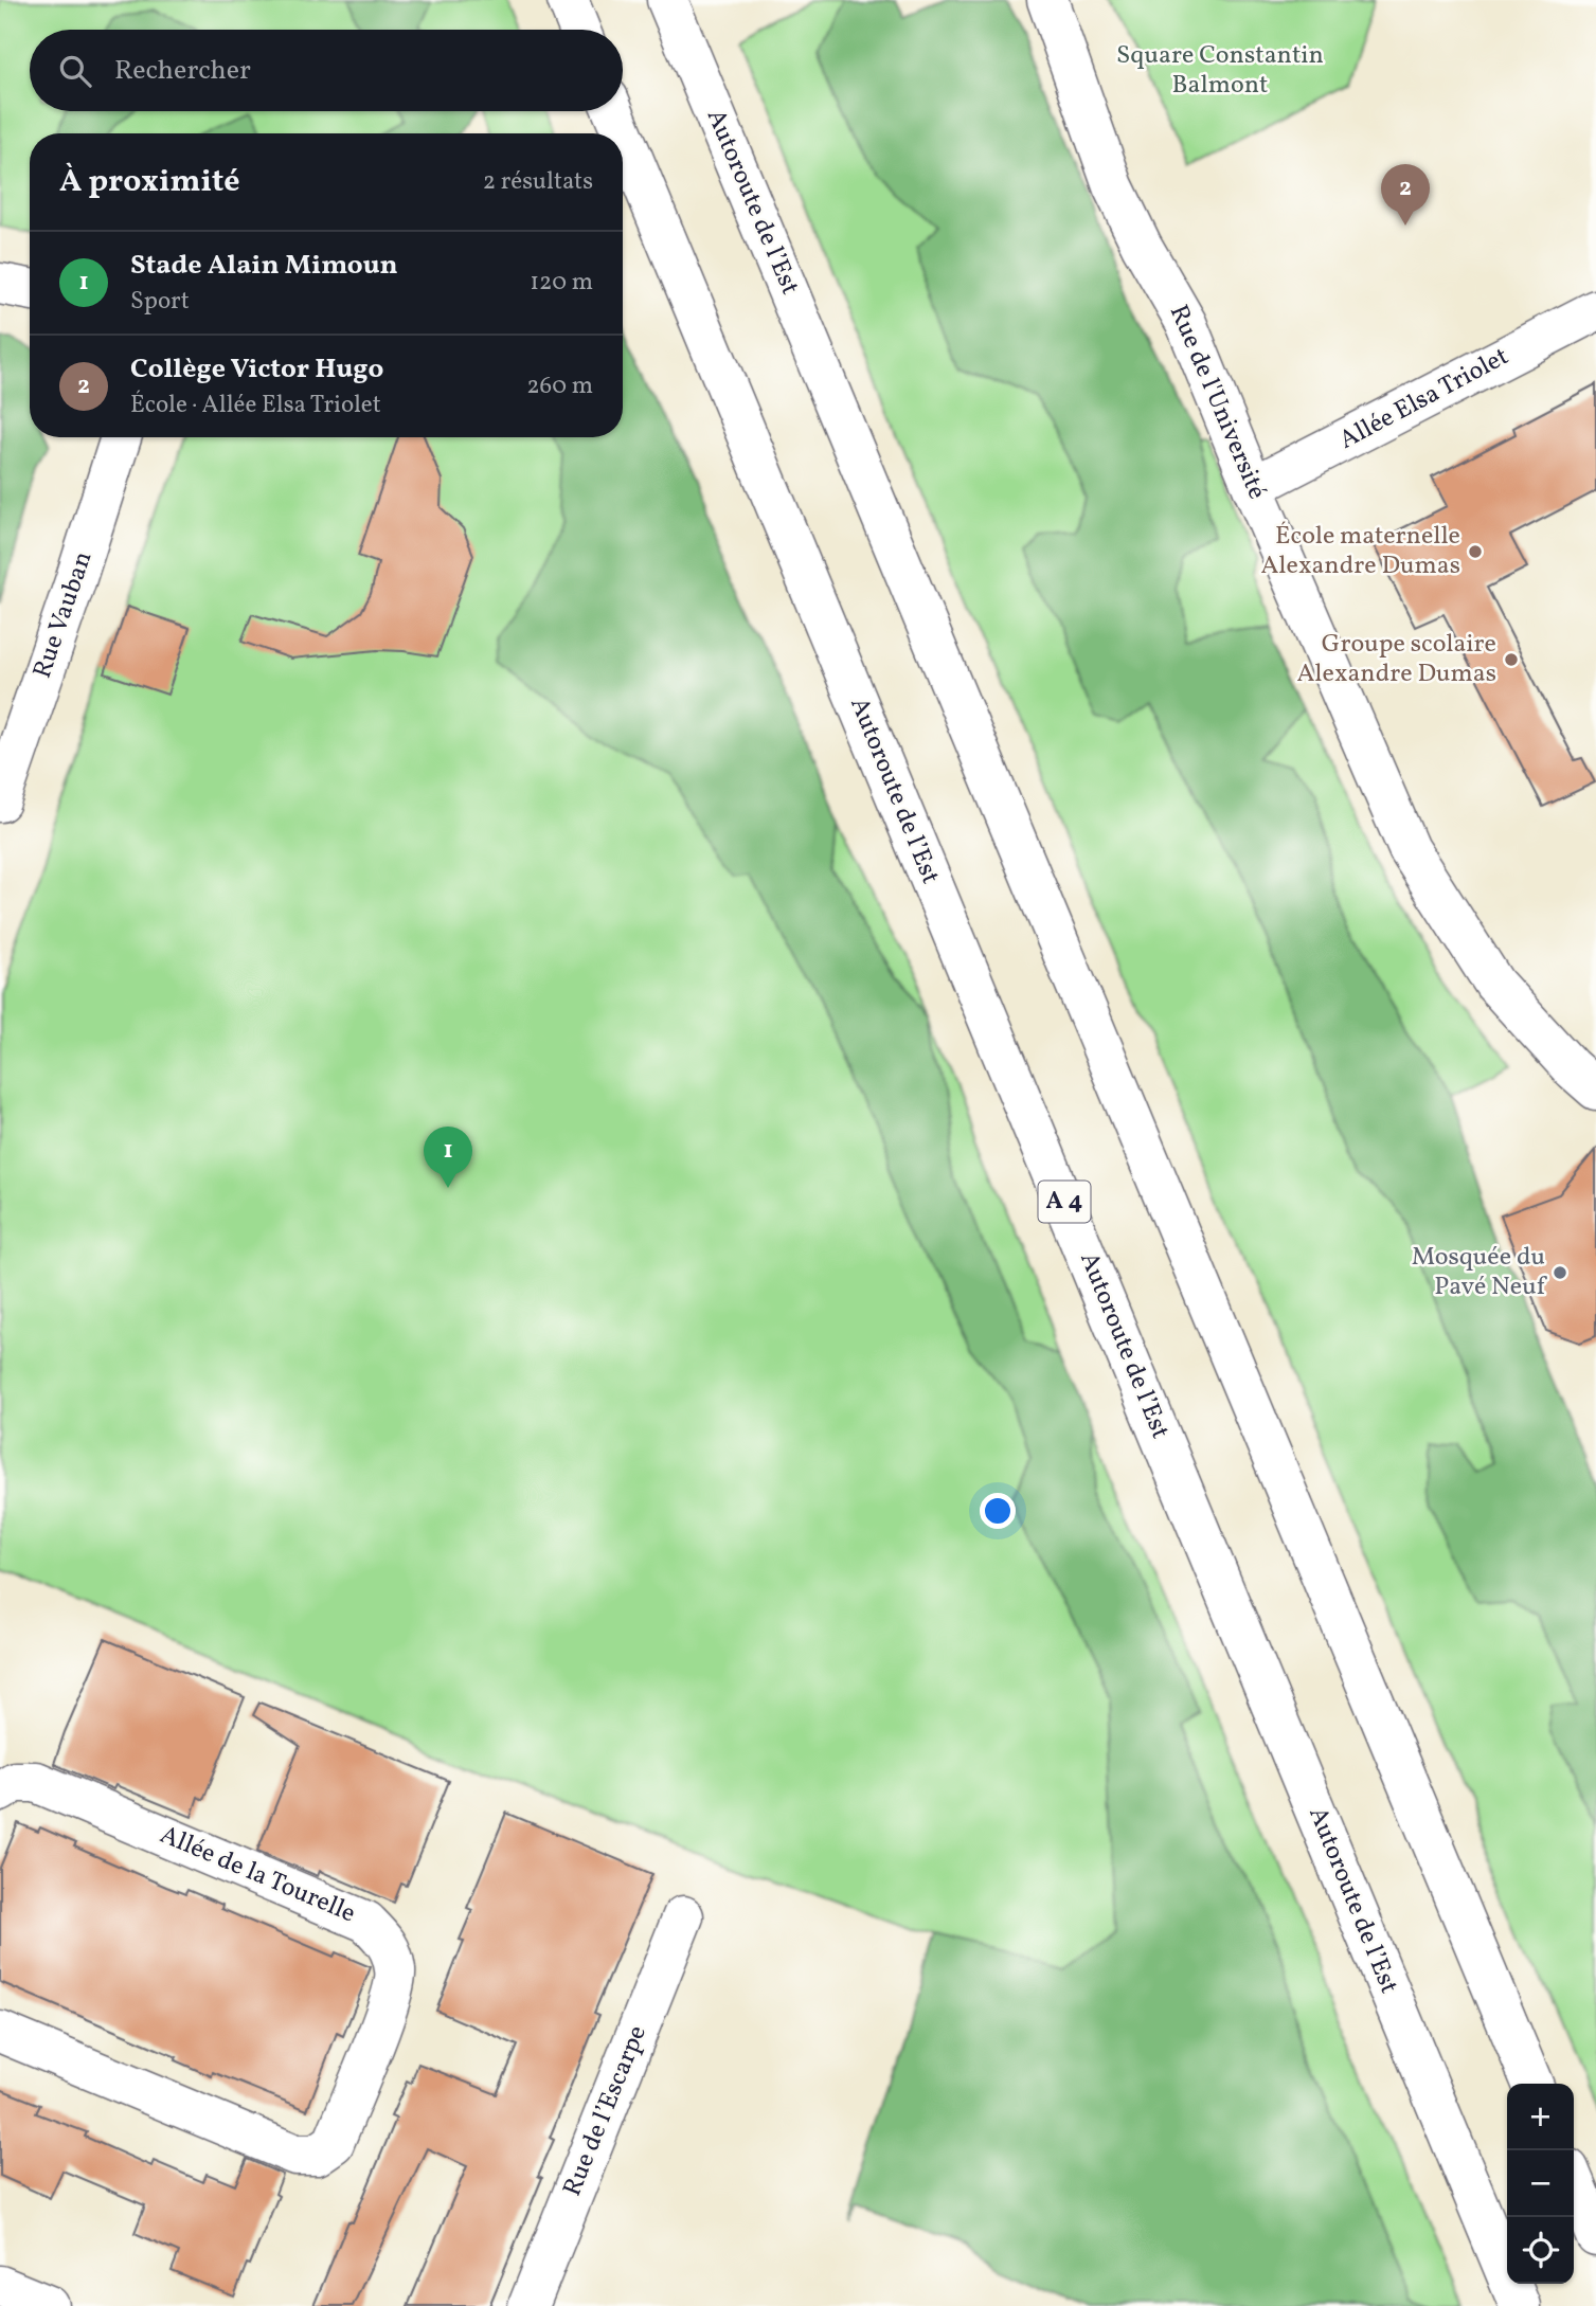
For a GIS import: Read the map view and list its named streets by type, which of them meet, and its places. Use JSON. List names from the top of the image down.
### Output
{
  "streets": {
    "main road": [
      "Autoroute de l’Est",
      "Allée Elsa Triolet",
      "Rue de l'Université",
      "Rue Vauban",
      "A 4",
      "Allée de la Tourelle",
      "Rue de l’Escarpe"
    ]
  },
  "crossings": [
    ["Allée Elsa Triolet", "Rue de l'Université"]
  ],
  "parks": ["Square Constantin Balmont"],
  "places": ["École maternelle Alexandre Dumas", "Groupe scolaire Alexandre Dumas", "Mosquée du Pavé Neuf"],
  "page": {
    "search": "Rechercher",
    "heading": ["À proximité", "2 résultats"],
    "pins": ["2", "1"],
    "list": [
      {
        "mark": "1",
        "name": "Stade Alain Mimoun",
        "note": "Sport",
        "value": "120 m"
      },
      {
        "mark": "2",
        "name": "Collège Victor Hugo",
        "note": "École · Allée Elsa Triolet",
        "value": "260 m"
      }
    ],
    "map_buttons": ["+", "−"]
  }
}
